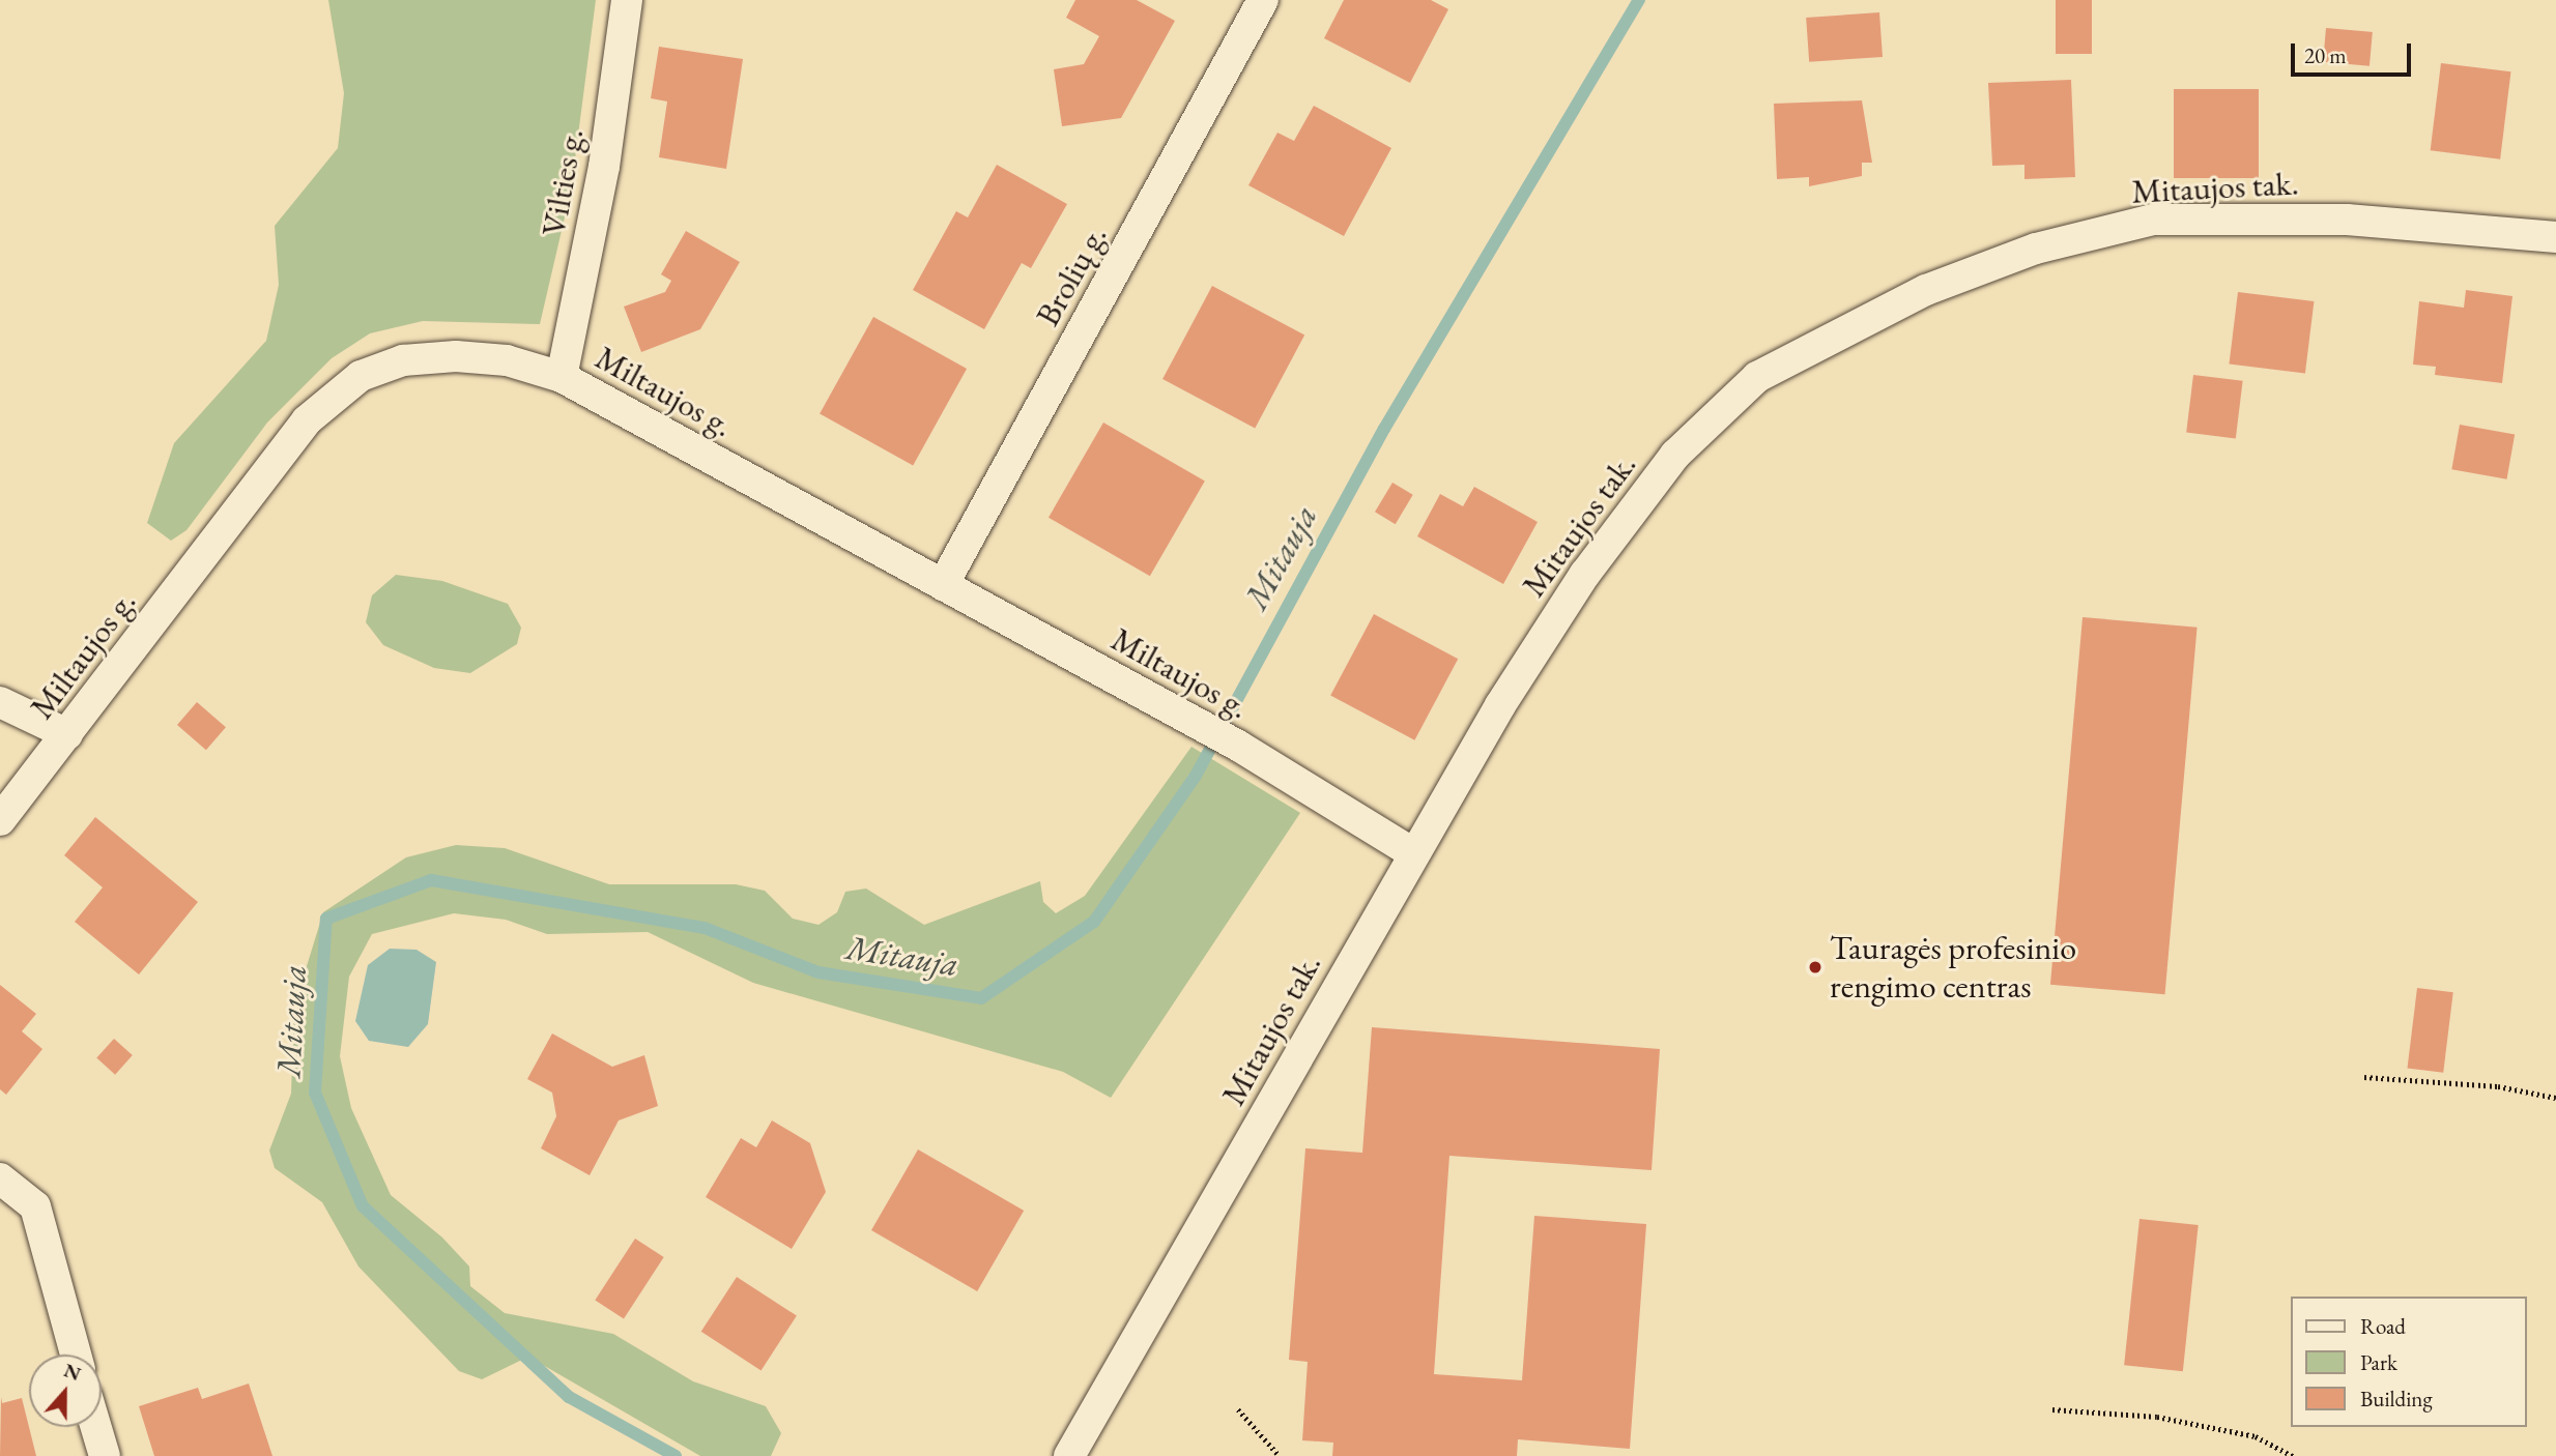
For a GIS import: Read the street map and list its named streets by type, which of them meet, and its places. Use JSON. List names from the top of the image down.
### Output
{
  "streets": {
    "street": [
      "Vilties g.",
      "Mitaujos tak.",
      "Brolių g.",
      "Miltaujos g."
    ]
  },
  "crossings": [
    ["Vilties g.", "Miltaujos g."],
    ["Mitaujos tak.", "Miltaujos g."],
    ["Brolių g.", "Miltaujos g."]
  ],
  "water": ["Mitauja"],
  "places": ["Tauragės profesinio rengimo centras"],
  "legend": ["Road", "Park", "Building"],
  "scale_bar": "20 m",
  "north": "top"
}
